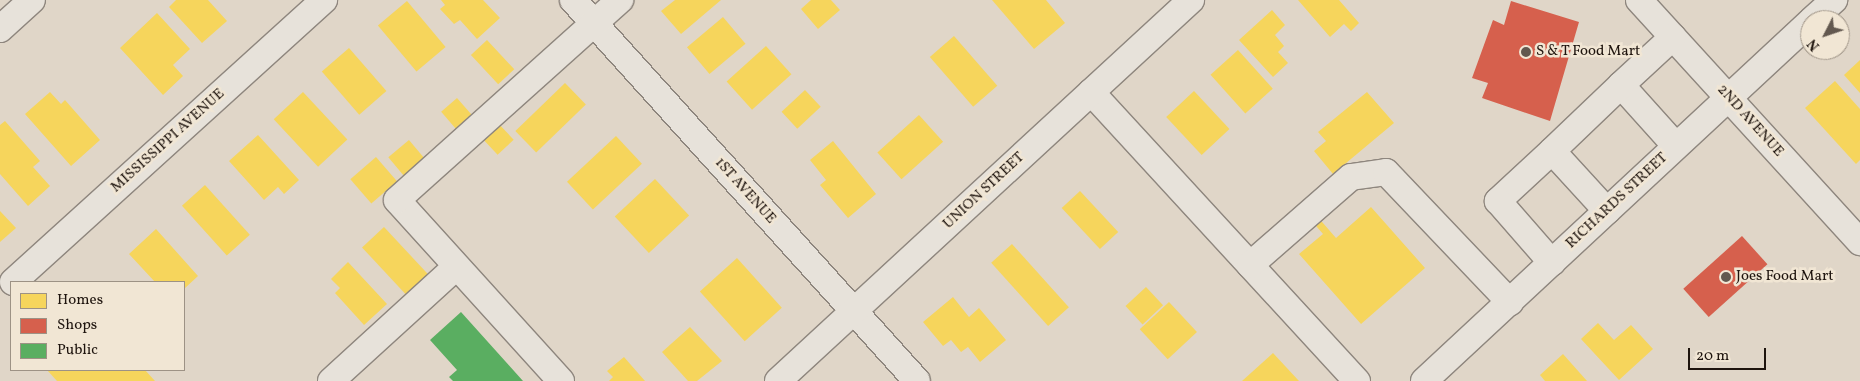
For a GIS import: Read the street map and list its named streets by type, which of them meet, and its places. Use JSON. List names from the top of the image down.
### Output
{
  "streets": {
    "street": [
      "2ND AVENUE",
      "MISSISSIPPI AVENUE",
      "1ST AVENUE",
      "UNION STREET",
      "RICHARDS STREET"
    ]
  },
  "crossings": [
    ["2ND AVENUE", "RICHARDS STREET"],
    ["1ST AVENUE", "UNION STREET"]
  ],
  "places": ["S & T Food Mart", "Joes Food Mart"],
  "legend": ["Homes", "Shops", "Public"],
  "scale_bar": "20 m",
  "north": "bottom left"
}
